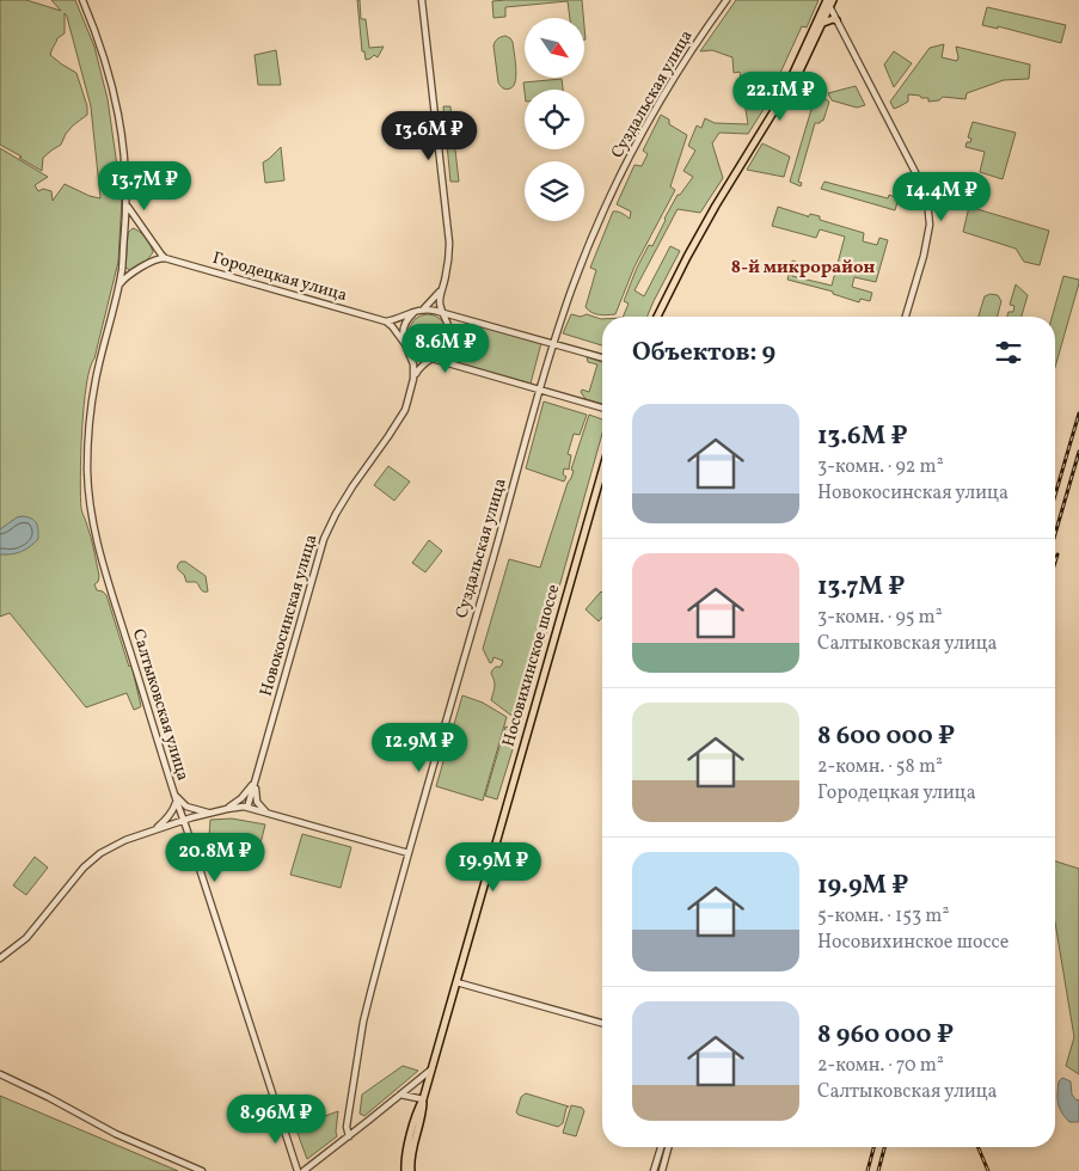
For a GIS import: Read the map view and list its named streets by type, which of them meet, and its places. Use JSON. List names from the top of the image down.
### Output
{
  "streets": {
    "main road": ["Носовихинское шоссе"],
    "street": [
      "Суздальская улица",
      "Городецкая улица",
      "Новокосинская улица",
      "Салтыковская улица"
    ]
  },
  "districts": ["8-й микрорайон"],
  "north": "bottom right",
  "page": {
    "price": [
      "22.1M ₽",
      "13.6M ₽",
      "13.7M ₽",
      "14.4M ₽",
      "8.6M ₽",
      "12.9M ₽",
      "20.8M ₽",
      "19.9M ₽",
      "8.96M ₽"
    ],
    "heading": "Объектов: 9",
    "list": [
      {
        "name": "13.6M ₽",
        "note": "3-комн. · 92 m² · Новокосинская улица"
      },
      {
        "name": "13.7M ₽",
        "note": "3-комн. · 95 m² · Салтыковская улица"
      },
      {
        "name": "8 600 000 ₽",
        "note": "2-комн. · 58 m² · Городецкая улица"
      },
      {
        "name": "19.9M ₽",
        "note": "5-комн. · 153 m² · Носовихинское шоссе"
      },
      {
        "name": "8 960 000 ₽",
        "note": "2-комн. · 70 m² · Салтыковская улица"
      }
    ]
  }
}
